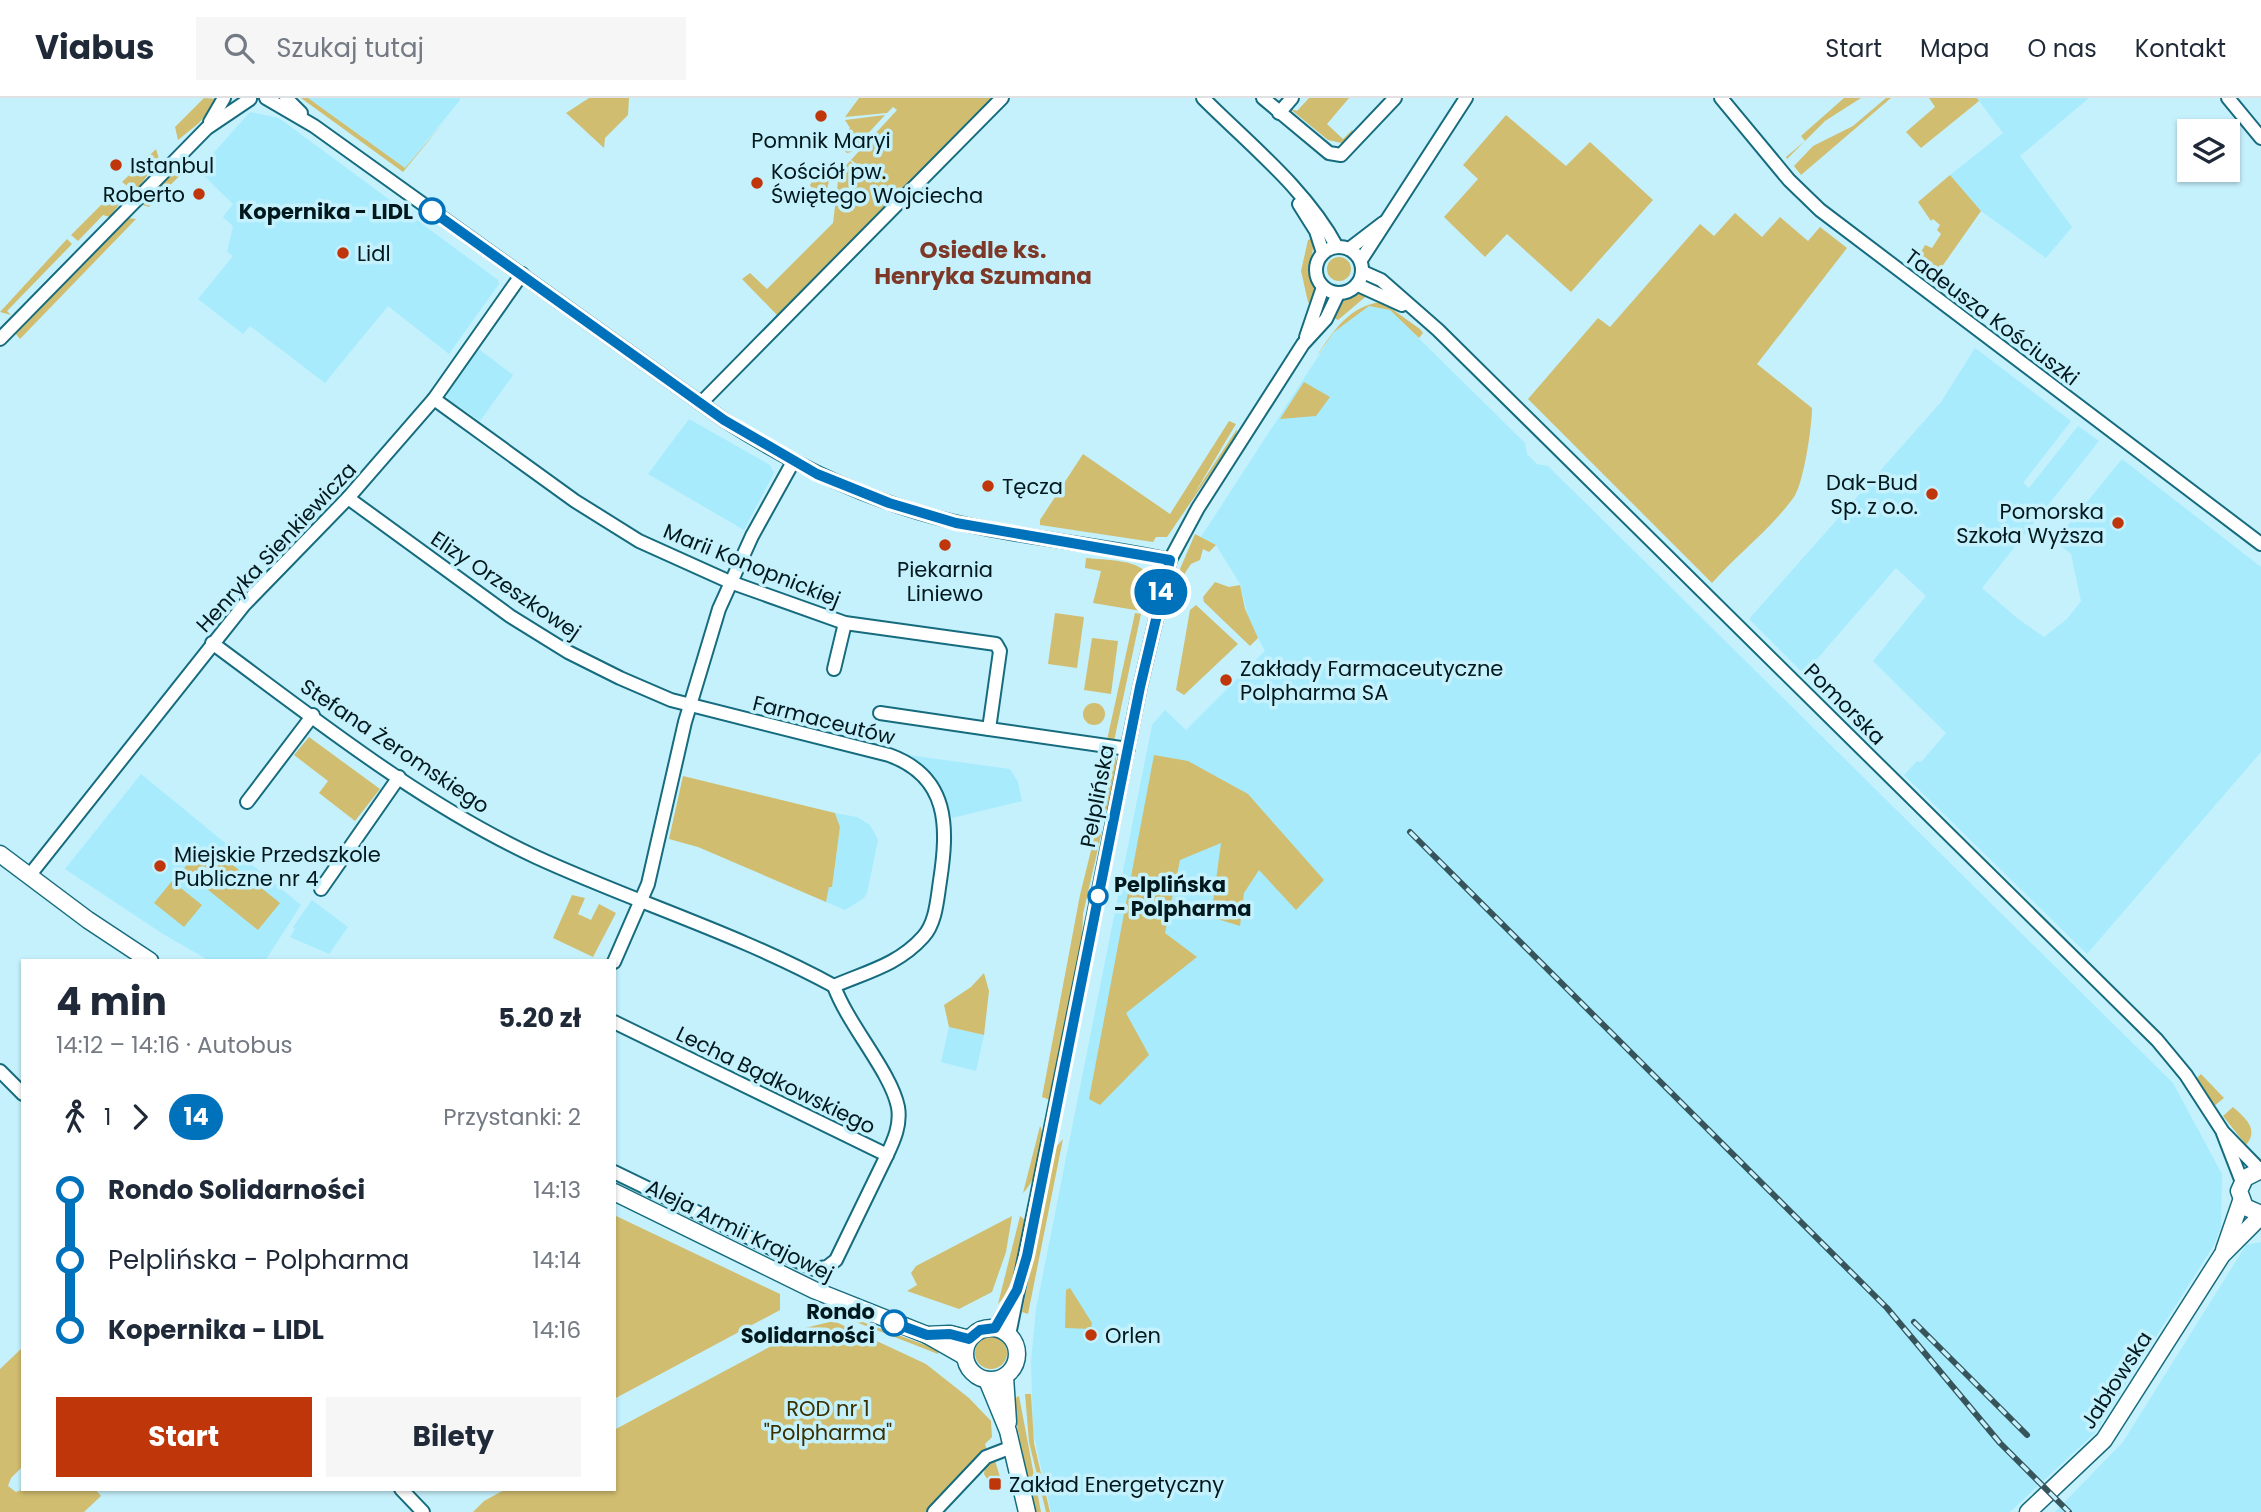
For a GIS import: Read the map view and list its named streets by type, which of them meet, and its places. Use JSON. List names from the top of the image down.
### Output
{
  "streets": {
    "main road": ["Aleja Armii Krajowej", "Jabłowska"],
    "street": [
      "Tadeusza Kościuszki",
      "Henryka Sienkiewicza",
      "Marii Konopnickiej",
      "Elizy Orzeszkowej",
      "Pomorska",
      "Farmaceutów",
      "Stefana Żeromskiego",
      "Pelplińska",
      "Lecha Bądkowskiego"
    ]
  },
  "crossings": [
    ["Henryka Sienkiewicza", "Marii Konopnickiej"],
    ["Henryka Sienkiewicza", "Elizy Orzeszkowej"],
    ["Henryka Sienkiewicza", "Stefana Żeromskiego"],
    ["Elizy Orzeszkowej", "Farmaceutów"],
    ["Pomorska", "Pelplińska"],
    ["Pomorska", "Jabłowska"],
    ["Farmaceutów", "Lecha Bądkowskiego"],
    ["Pelplińska", "Aleja Armii Krajowej"],
    ["Lecha Bądkowskiego", "Aleja Armii Krajowej"]
  ],
  "districts": ["Osiedle ks. Henryka Szumana"],
  "parks": ["ROD nr 1 \"Polpharma\""],
  "places": {
    "other": [
      "Pomnik Maryi",
      "Istanbul",
      "Kościół pw. Świętego Wojciecha",
      "Roberto",
      "Kopernika - LIDL",
      "Lidl",
      "Tęcza",
      "Dak-Bud Sp. z o.o.",
      "Pomorska Szkoła Wyższa",
      "Piekarnia Liniewo",
      "Zakłady Farmaceutyczne Polpharma SA",
      "Miejskie Przedszkole Publiczne nr 4",
      "Pelplińska - Polpharma",
      "Rondo Solidarności",
      "Orlen"
    ],
    "transit": ["Zakład Energetyczny"]
  },
  "lines": ["bus line 14"],
  "page": {
    "header": "Viabus",
    "search": "Szukaj tutaj",
    "nav": [
      "Start",
      "Mapa",
      "O nas",
      "Kontakt"
    ],
    "on_map": "14",
    "heading": ["4 min", "14:12 – 14:16 · Autobus", "5.20 zł"],
    "legs": ["1", "14", "Przystanki: 2"],
    "list": [
      {
        "name": "Rondo Solidarności",
        "value": "14:13"
      },
      {
        "name": "Pelplińska - Polpharma",
        "value": "14:14"
      },
      {
        "name": "Kopernika - LIDL",
        "value": "14:16"
      }
    ],
    "buttons": ["Start", "Bilety"]
  }
}
